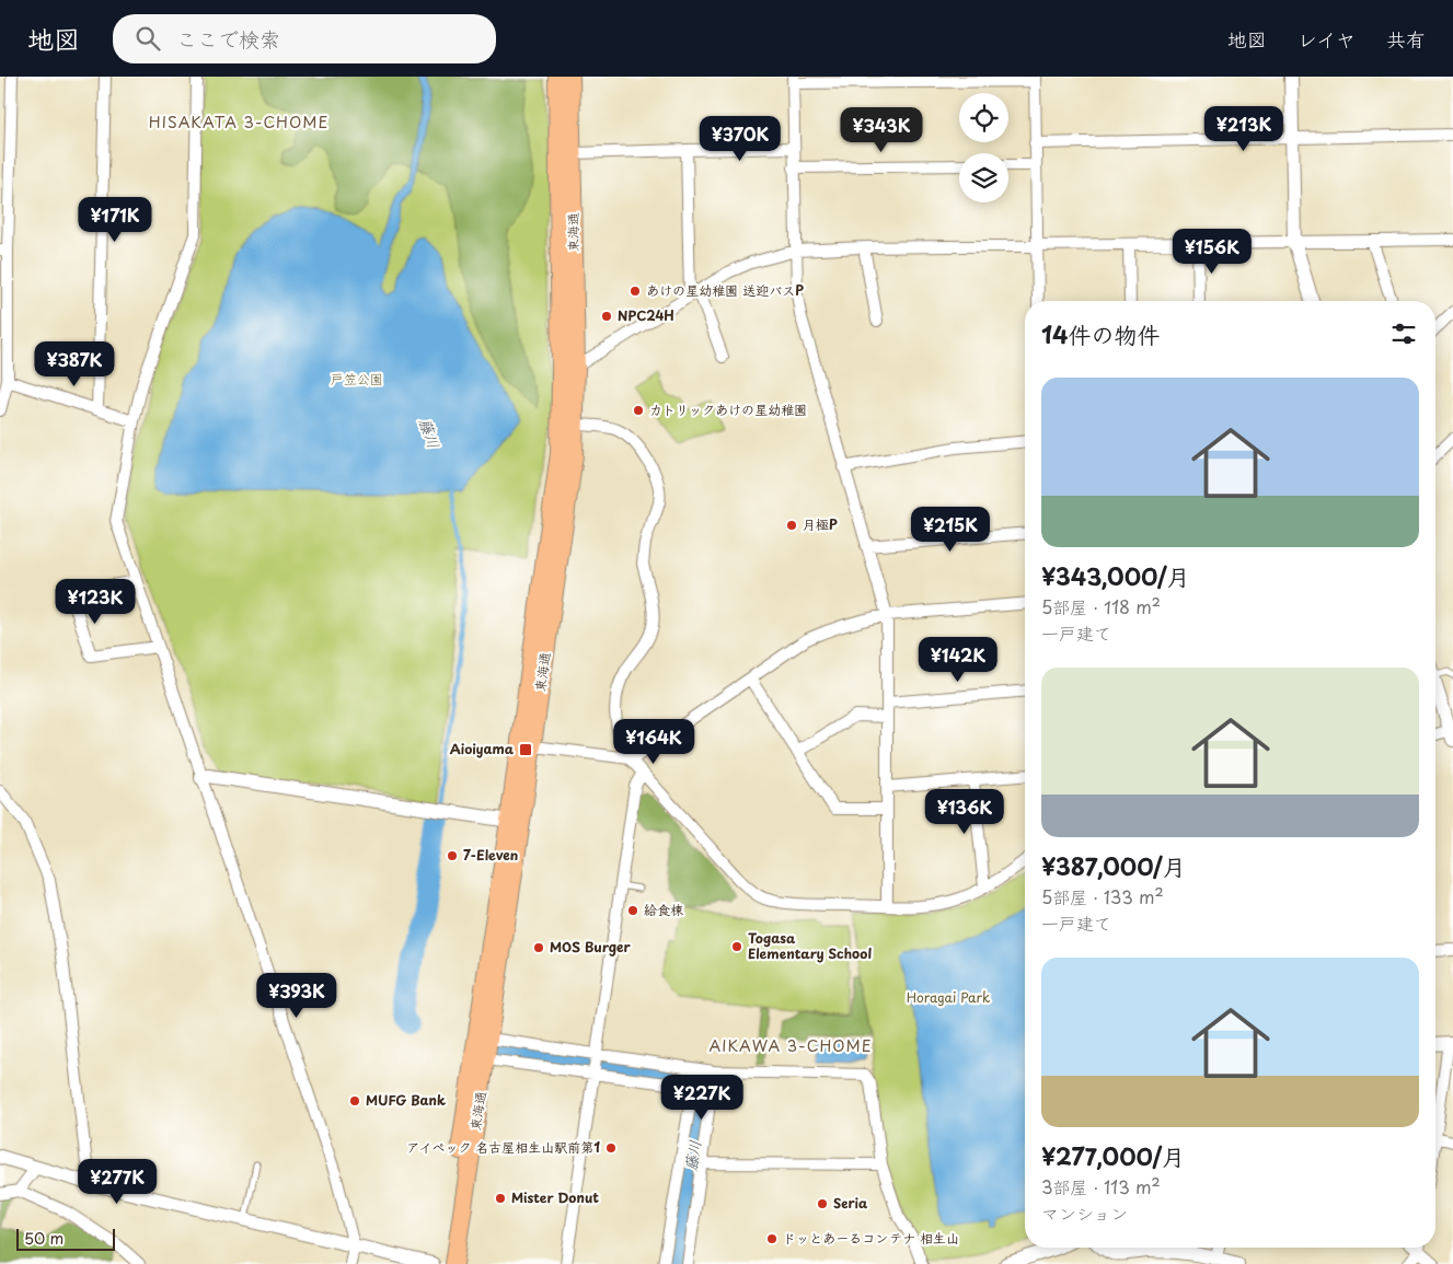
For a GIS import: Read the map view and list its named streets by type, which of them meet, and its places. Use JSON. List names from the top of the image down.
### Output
{
  "streets": {
    "main road": ["東海通"]
  },
  "districts": ["HISAKATA 3-CHOME", "AIKAWA 3-CHOME"],
  "water": ["藤川"],
  "parks": ["戸笠公園", "Horagai Park"],
  "places": {
    "other": [
      "あけの星幼稚園 送迎バスP",
      "NPC24H",
      "カトリックあけの星幼稚園",
      "月極P",
      "7-Eleven",
      "給食棟",
      "Togasa Elementary School",
      "MOS Burger",
      "MUFG Bank",
      "アイペック 名古屋相生山駅前第1",
      "Mister Donut",
      "Seria",
      "ドッとあーるコンテナ 相生山"
    ],
    "transit": ["Aioiyama"]
  },
  "scale_bar": "50 m",
  "page": {
    "header": "地図",
    "search": "ここで検索",
    "nav": ["地図", "レイヤ", "共有"],
    "price": [
      "¥213K",
      "¥343K",
      "¥370K",
      "¥171K",
      "¥156K",
      "¥387K",
      "¥215K",
      "¥123K",
      "¥142K",
      "¥164K",
      "¥136K",
      "¥393K",
      "¥227K",
      "¥277K"
    ],
    "heading": "14件の物件",
    "list": [
      {
        "name": "¥343,000/月",
        "note": "5部屋 · 118 m² · 一戸建て"
      },
      {
        "name": "¥387,000/月",
        "note": "5部屋 · 133 m² · 一戸建て"
      },
      {
        "name": "¥277,000/月",
        "note": "3部屋 · 113 m² · マンション"
      }
    ],
    "scale": "50 m"
  }
}
